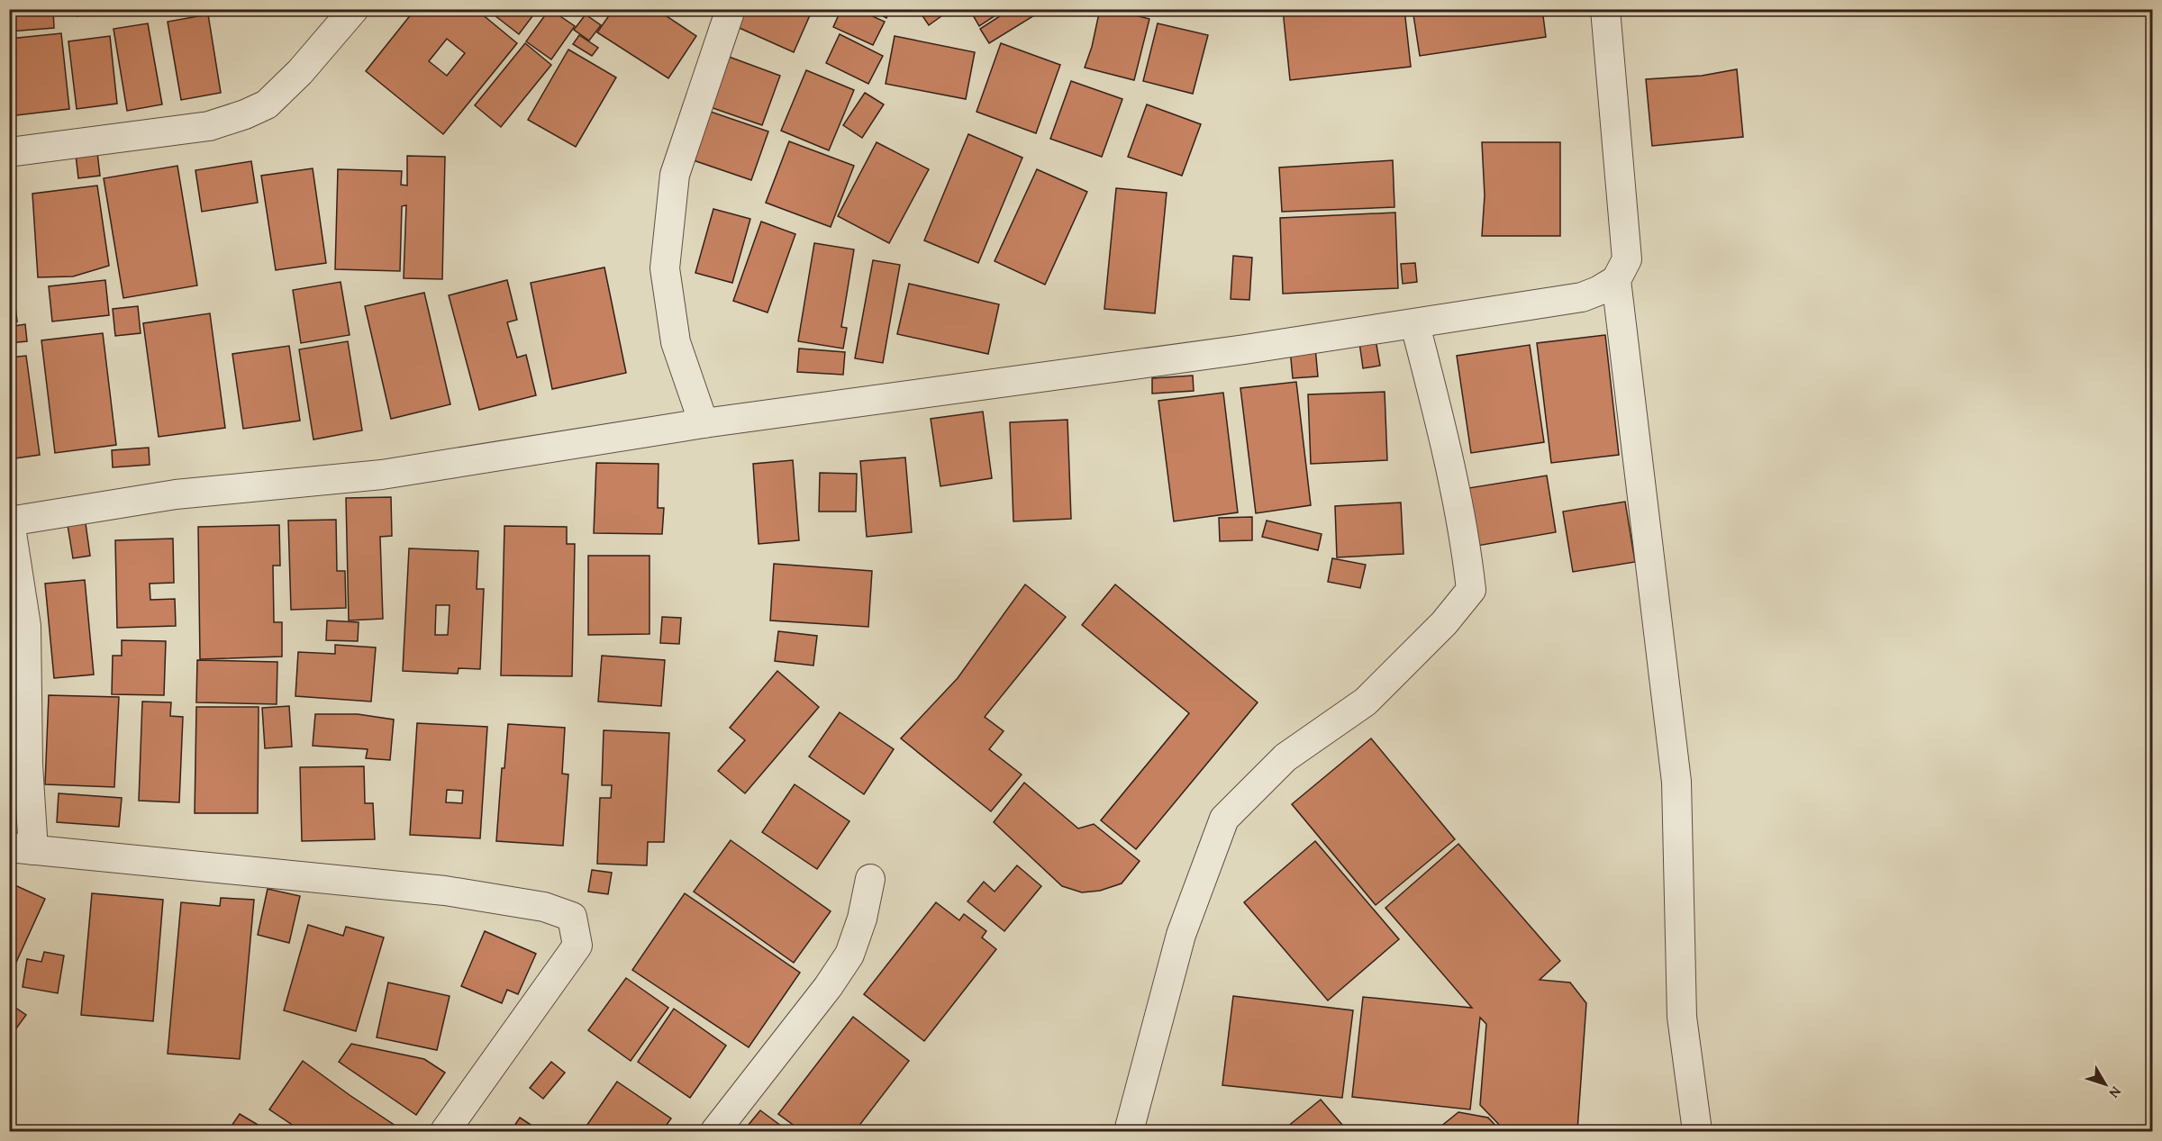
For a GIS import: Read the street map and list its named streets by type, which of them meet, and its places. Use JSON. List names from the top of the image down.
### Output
{
  "north": "bottom right"
}
